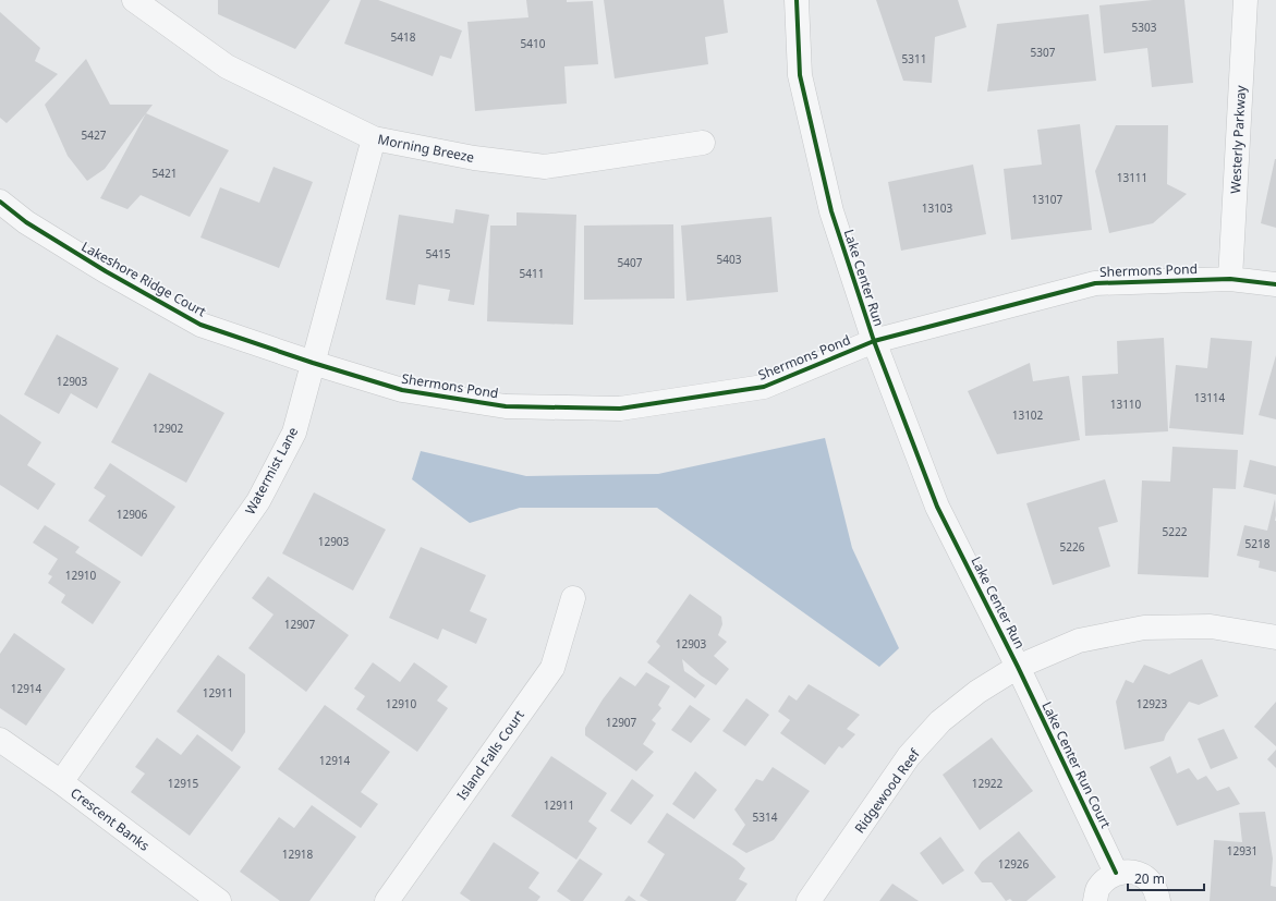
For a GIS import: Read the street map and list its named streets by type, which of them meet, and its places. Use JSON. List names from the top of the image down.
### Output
{
  "streets": {
    "street": [
      "Westerly Parkway",
      "Morning Breeze",
      "Shermons Pond",
      "Lake Center Run",
      "Lakeshore Ridge Court",
      "Watermist Lane",
      "Island Falls Court",
      "Lake Center Run Court",
      "Ridgewood Reef",
      "Crescent Banks"
    ]
  },
  "crossings": [
    ["Westerly Parkway", "Shermons Pond"],
    ["Morning Breeze", "Watermist Lane"],
    ["Shermons Pond", "Lake Center Run"],
    ["Shermons Pond", "Lakeshore Ridge Court"],
    ["Shermons Pond", "Watermist Lane"],
    ["Lake Center Run", "Lake Center Run Court"],
    ["Lake Center Run", "Ridgewood Reef"],
    ["Lakeshore Ridge Court", "Watermist Lane"],
    ["Watermist Lane", "Crescent Banks"],
    ["Lake Center Run Court", "Ridgewood Reef"]
  ],
  "house_numbers": [
    "5303",
    "5418",
    "5410",
    "5307",
    "5311",
    "5427",
    "5421",
    "13111",
    "13107",
    "13103",
    "5415",
    "5403",
    "5407",
    "5411",
    "12903",
    "13114",
    "13110",
    "13102",
    "12902",
    "12906",
    "5222",
    "12903",
    "5218",
    "5226",
    "12910",
    "12907",
    "12903",
    "12914",
    "12911",
    "12910",
    "12923",
    "12907",
    "12914",
    "12915",
    "12922",
    "12911",
    "5314",
    "12931",
    "12918",
    "12926"
  ],
  "scale_bar": "20 m"
}
